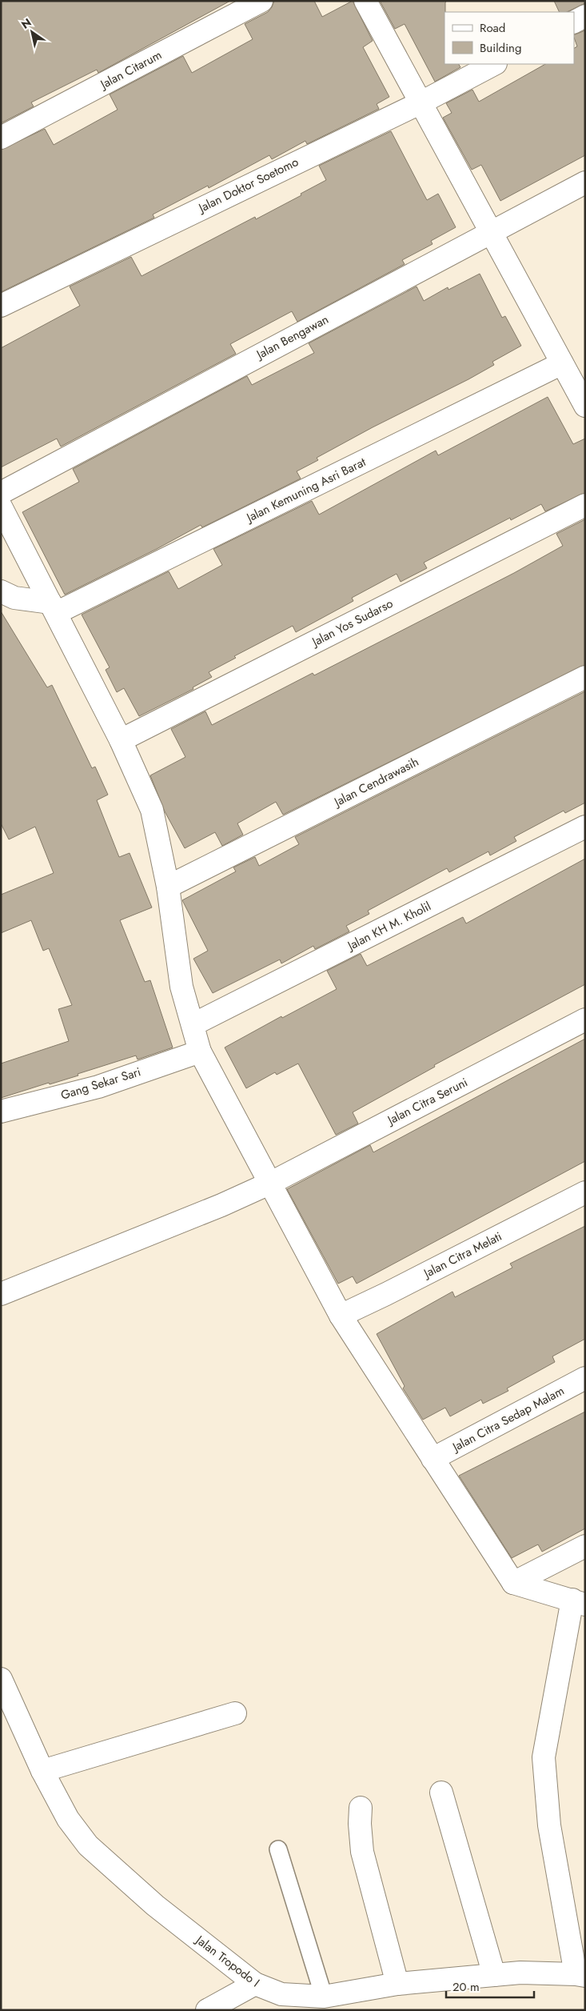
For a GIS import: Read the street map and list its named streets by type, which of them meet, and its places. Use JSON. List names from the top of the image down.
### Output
{
  "streets": {
    "street": [
      "Jalan Citarum",
      "Jalan Doktor Soetomo",
      "Jalan Bengawan",
      "Jalan Kemuning Asri Barat",
      "Jalan Yos Sudarso",
      "Jalan Cendrawasih",
      "Jalan KH M. Kholil",
      "Gang Sekar Sari",
      "Jalan Citra Seruni",
      "Jalan Citra Melati",
      "Jalan Citra Sedap Malam",
      "Jalan Tropodo I"
    ]
  },
  "legend": ["Road", "Building"],
  "scale_bar": "20 m",
  "north": "top left"
}
